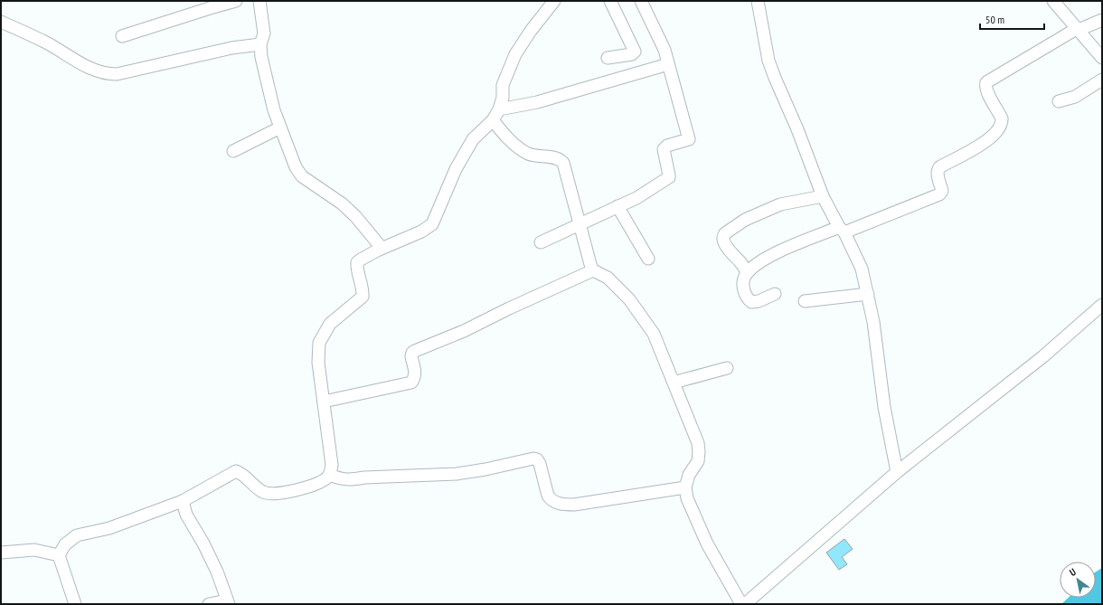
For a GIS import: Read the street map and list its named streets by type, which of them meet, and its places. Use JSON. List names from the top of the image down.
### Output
{
  "scale_bar": "50 m",
  "north": "top left"
}
